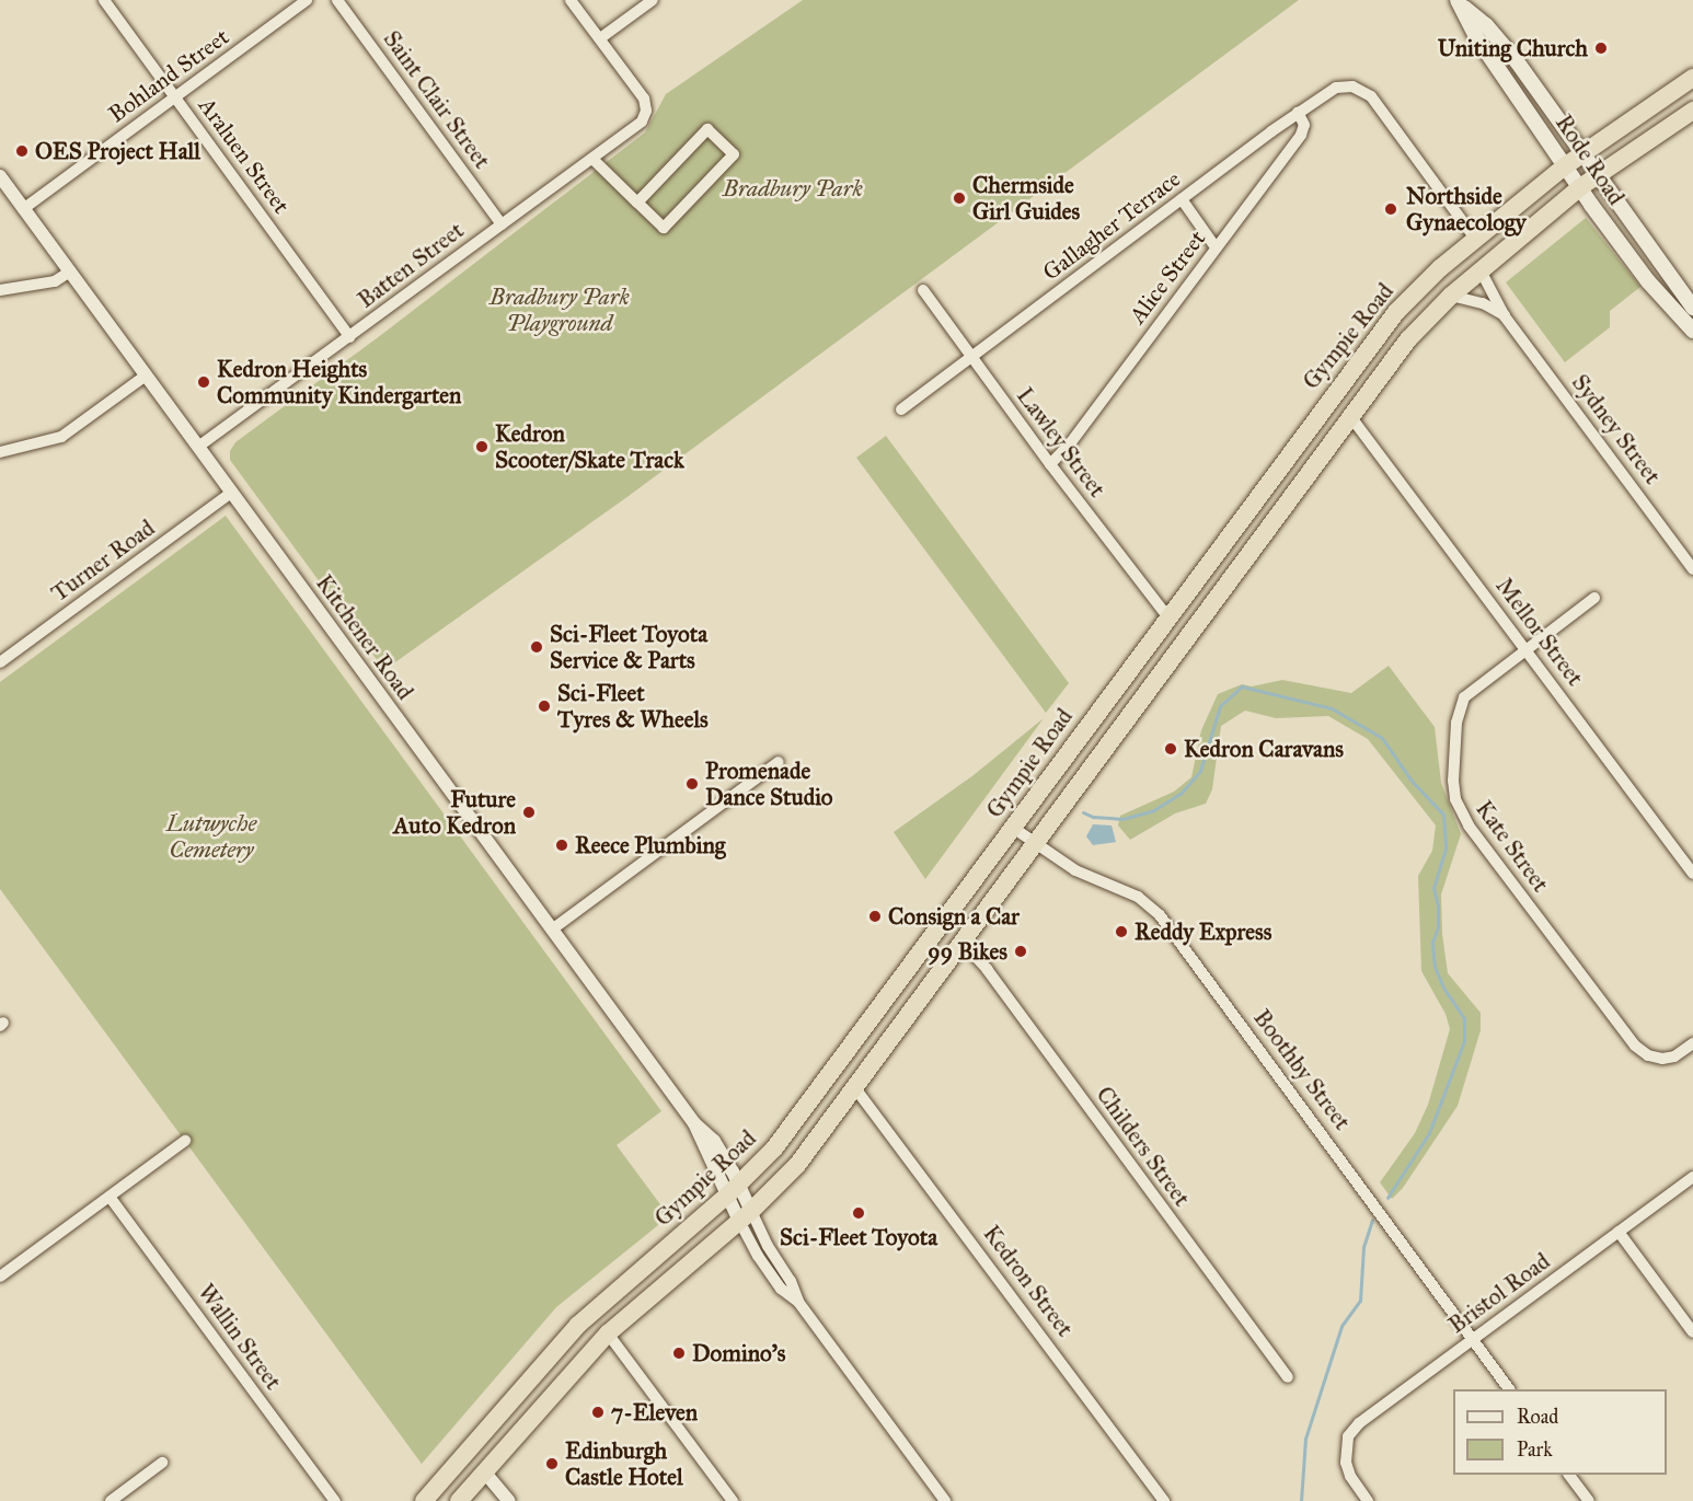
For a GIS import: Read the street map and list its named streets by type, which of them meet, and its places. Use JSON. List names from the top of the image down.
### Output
{
  "streets": {
    "highway": ["Gympie Road"],
    "main road": ["Rode Road"],
    "street": [
      "Bohland Street",
      "Saint Clair Street",
      "Araluen Street",
      "Gallagher Terrace",
      "Batten Street",
      "Alice Street",
      "Sydney Street",
      "Lawley Street",
      "Turner Road",
      "Mellor Street",
      "Kitchener Road",
      "Kate Street",
      "Boothby Street",
      "Childers Street",
      "Kedron Street",
      "Bristol Road",
      "Wallin Street"
    ]
  },
  "crossings": [
    ["Bohland Street", "Araluen Street"],
    ["Bohland Street", "Kitchener Road"],
    ["Saint Clair Street", "Batten Street"],
    ["Araluen Street", "Batten Street"],
    ["Rode Road", "Gympie Road"],
    ["Gallagher Terrace", "Alice Street"],
    ["Gallagher Terrace", "Gympie Road"],
    ["Gallagher Terrace", "Lawley Street"],
    ["Batten Street", "Kitchener Road"],
    ["Alice Street", "Lawley Street"],
    ["Gympie Road", "Lawley Street"],
    ["Gympie Road", "Kitchener Road"],
    ["Gympie Road", "Boothby Street"],
    ["Turner Road", "Kitchener Road"],
    ["Mellor Street", "Kate Street"],
    ["Boothby Street", "Bristol Road"]
  ],
  "parks": ["Bradbury Park", "Bradbury Park Playground", "Lutwyche Cemetery"],
  "places": [
    "Uniting Church",
    "OES Project Hall",
    "Chermside Girl Guides",
    "Northside Gynaecology",
    "Kedron Heights Community Kindergarten",
    "Kedron Scooter/Skate Track",
    "Sci-Fleet Toyota Service & Parts",
    "Sci-Fleet Tyres & Wheels",
    "Kedron Caravans",
    "Promenade Dance Studio",
    "Future Auto Kedron",
    "Reece Plumbing",
    "Consign a Car",
    "Reddy Express",
    "99 Bikes",
    "Sci-Fleet Toyota",
    "Domino's",
    "7-Eleven",
    "Edinburgh Castle Hotel"
  ],
  "legend": ["Road", "Park"]
}
